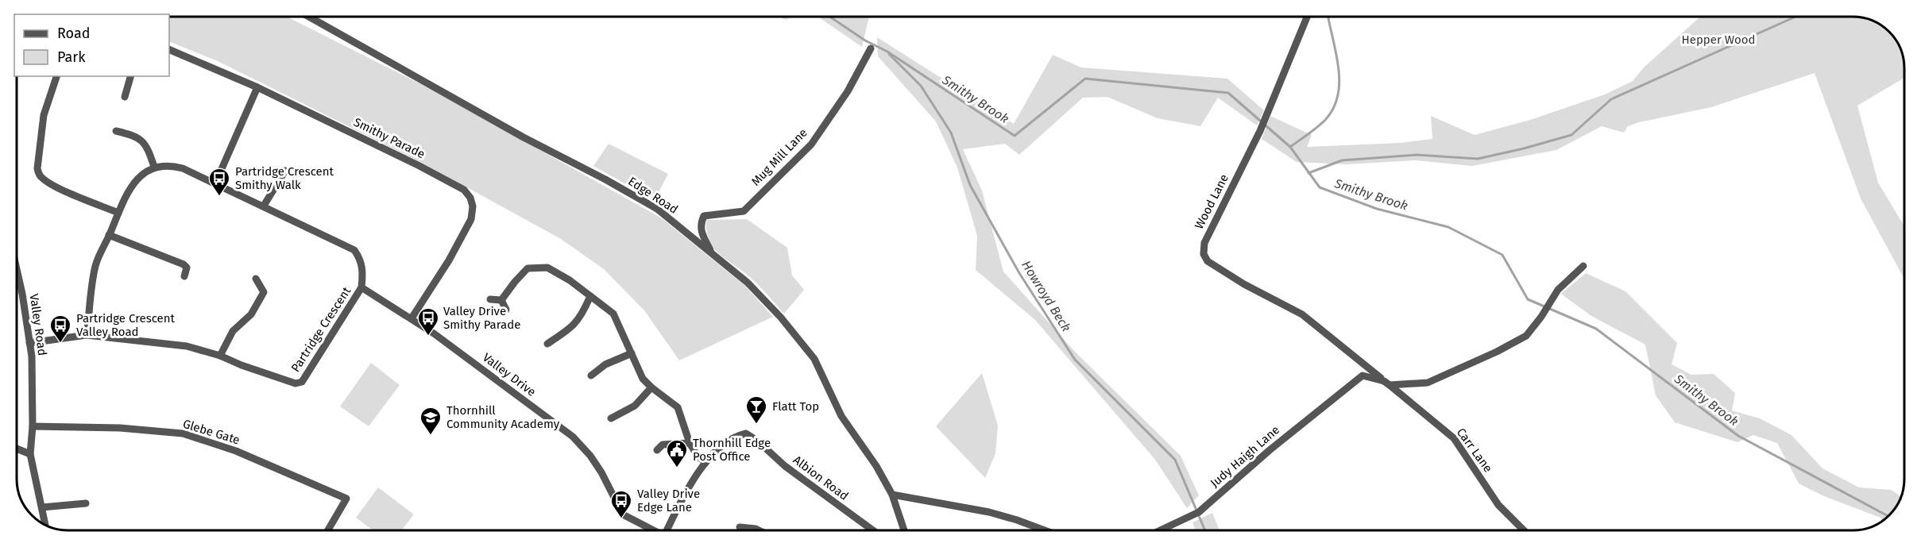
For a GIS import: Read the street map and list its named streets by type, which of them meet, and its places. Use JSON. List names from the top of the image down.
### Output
{
  "streets": {
    "street": [
      "Smithy Parade",
      "Mug Mill Lane",
      "Edge Road",
      "Wood Lane",
      "Valley Road",
      "Partridge Crescent",
      "Valley Drive",
      "Glebe Gate",
      "Carr Lane",
      "Judy Haigh Lane",
      "Albion Road"
    ]
  },
  "crossings": [
    ["Smithy Parade", "Valley Drive"],
    ["Mug Mill Lane", "Edge Road"],
    ["Wood Lane", "Carr Lane"],
    ["Valley Road", "Partridge Crescent"],
    ["Valley Road", "Glebe Gate"],
    ["Partridge Crescent", "Valley Drive"]
  ],
  "water": ["Smithy Brook", "Howroyd Beck"],
  "parks": ["Hepper Wood"],
  "places": {
    "bus stop": [
      "Partridge Crescent Smithy Walk",
      "Valley Drive Smithy Parade",
      "Partridge Crescent Valley Road",
      "Valley Drive Edge Lane"
    ],
    "bar": ["Flatt Top"],
    "school or university": ["Thornhill Community Academy"],
    "public building": ["Thornhill Edge Post Office"]
  },
  "legend": ["Road", "Park"]
}
